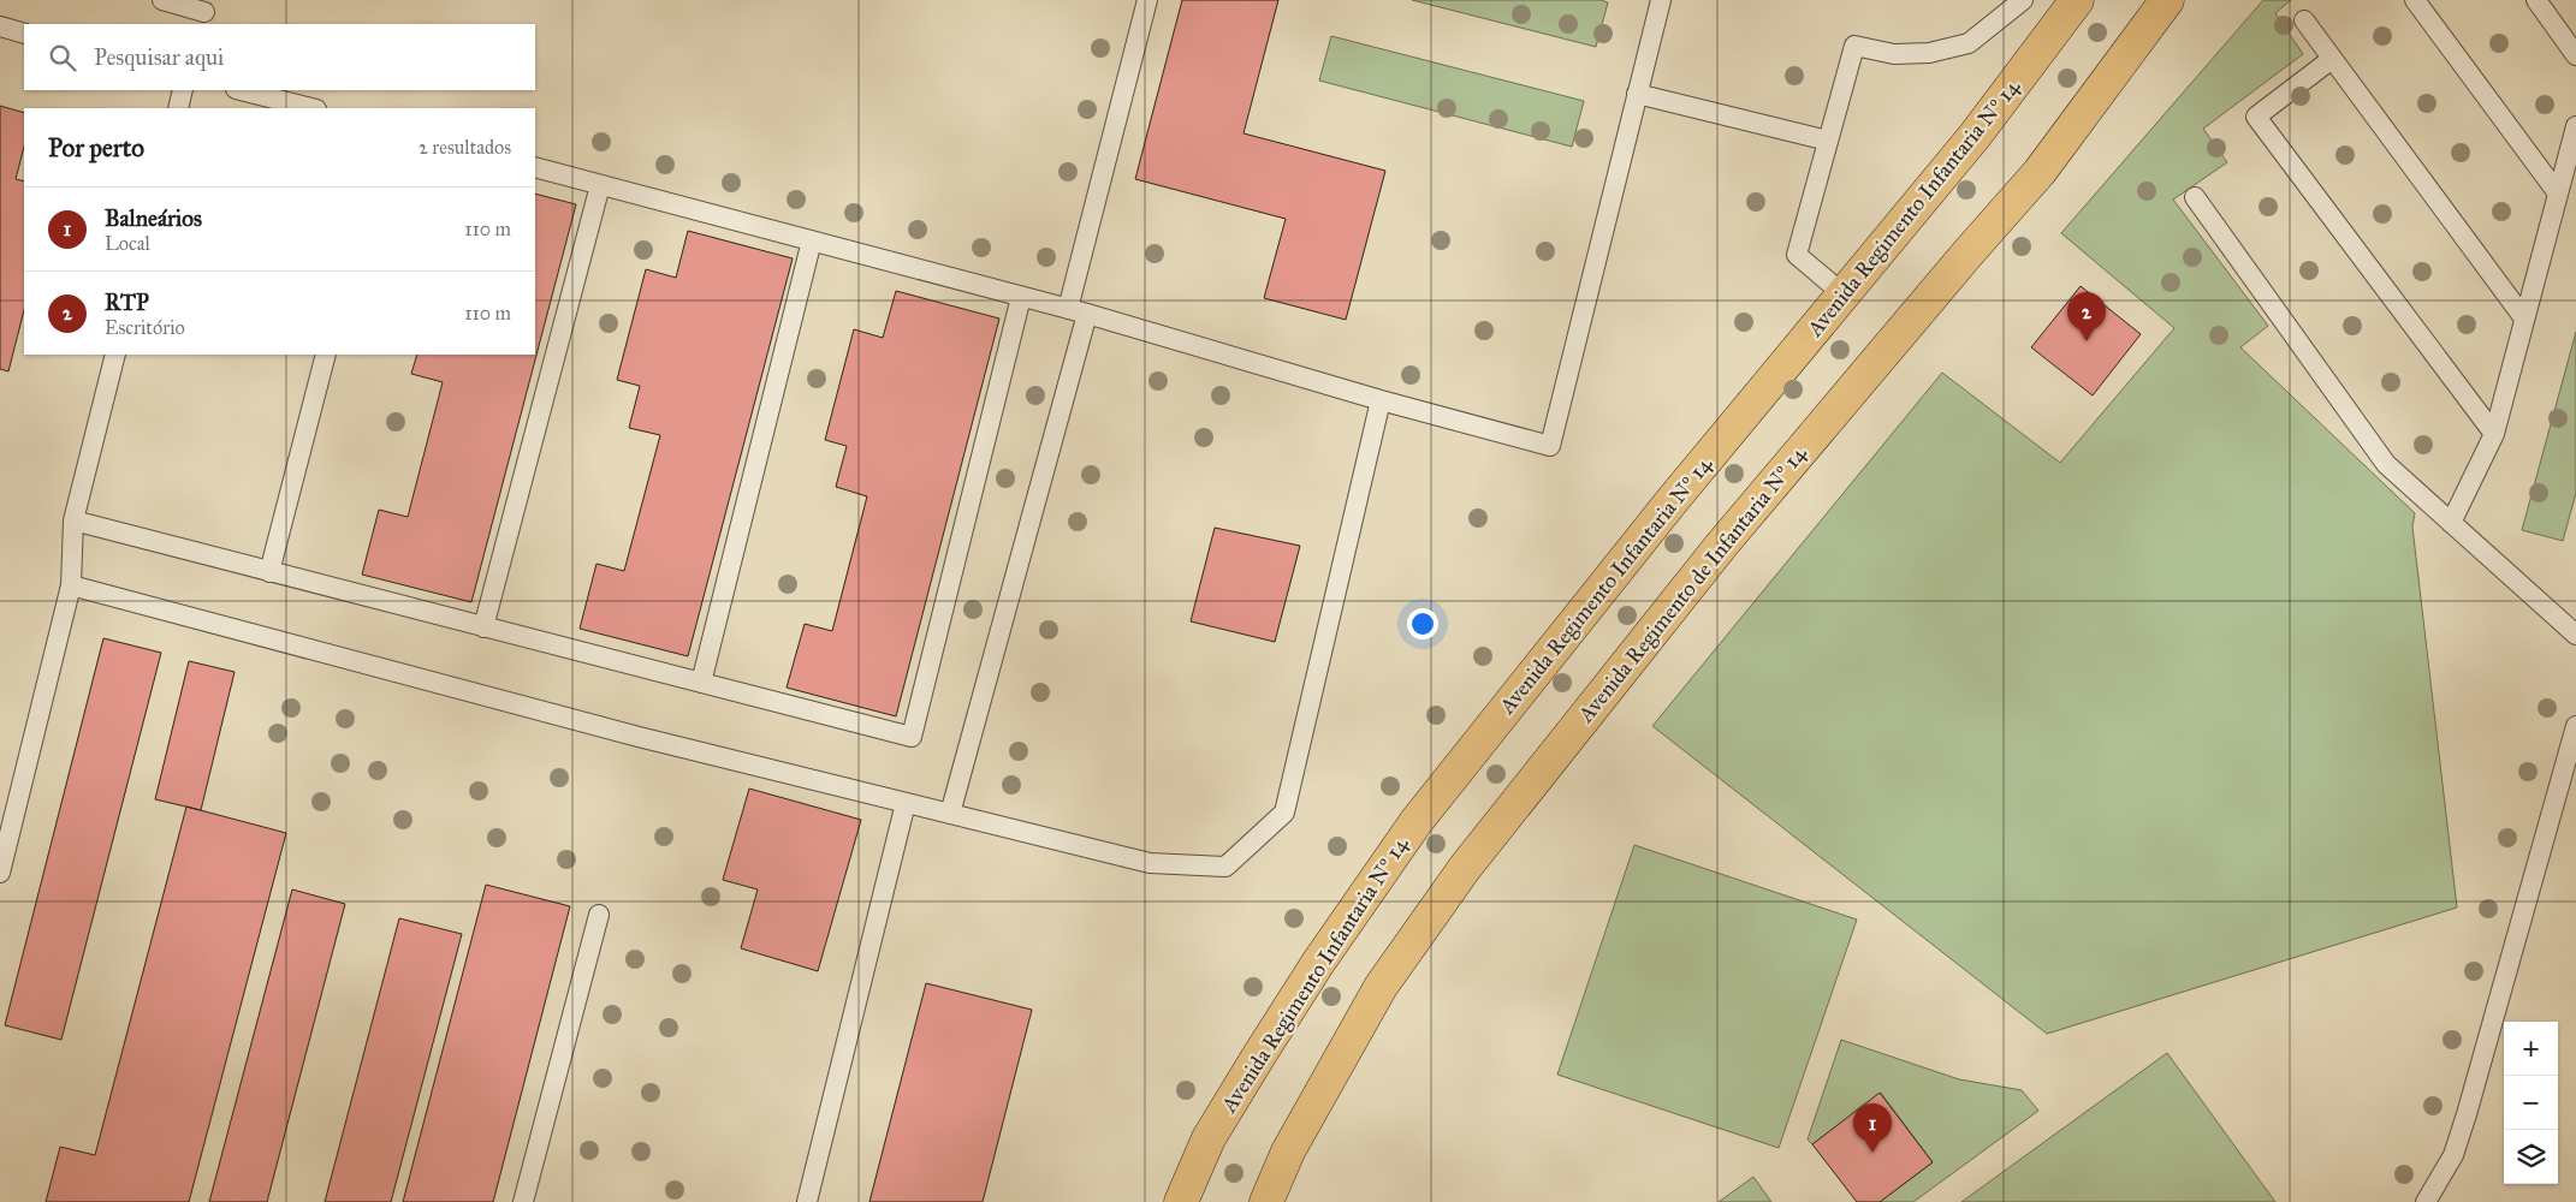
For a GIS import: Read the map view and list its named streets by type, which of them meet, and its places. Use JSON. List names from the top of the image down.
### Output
{
  "streets": {
    "main road": ["Avenida Regimento Infantaria Nº 14", "Avenida Regimento de Infantaria Nº 14"]
  },
  "page": {
    "search": "Pesquisar aqui",
    "heading": ["Por perto", "2 resultados"],
    "list": [
      {
        "mark": "1",
        "name": "Balneários",
        "note": "Local",
        "value": "110 m"
      },
      {
        "mark": "2",
        "name": "RTP",
        "note": "Escritório",
        "value": "110 m"
      }
    ],
    "pins": ["2", "1"],
    "map_buttons": ["+", "−"]
  }
}
